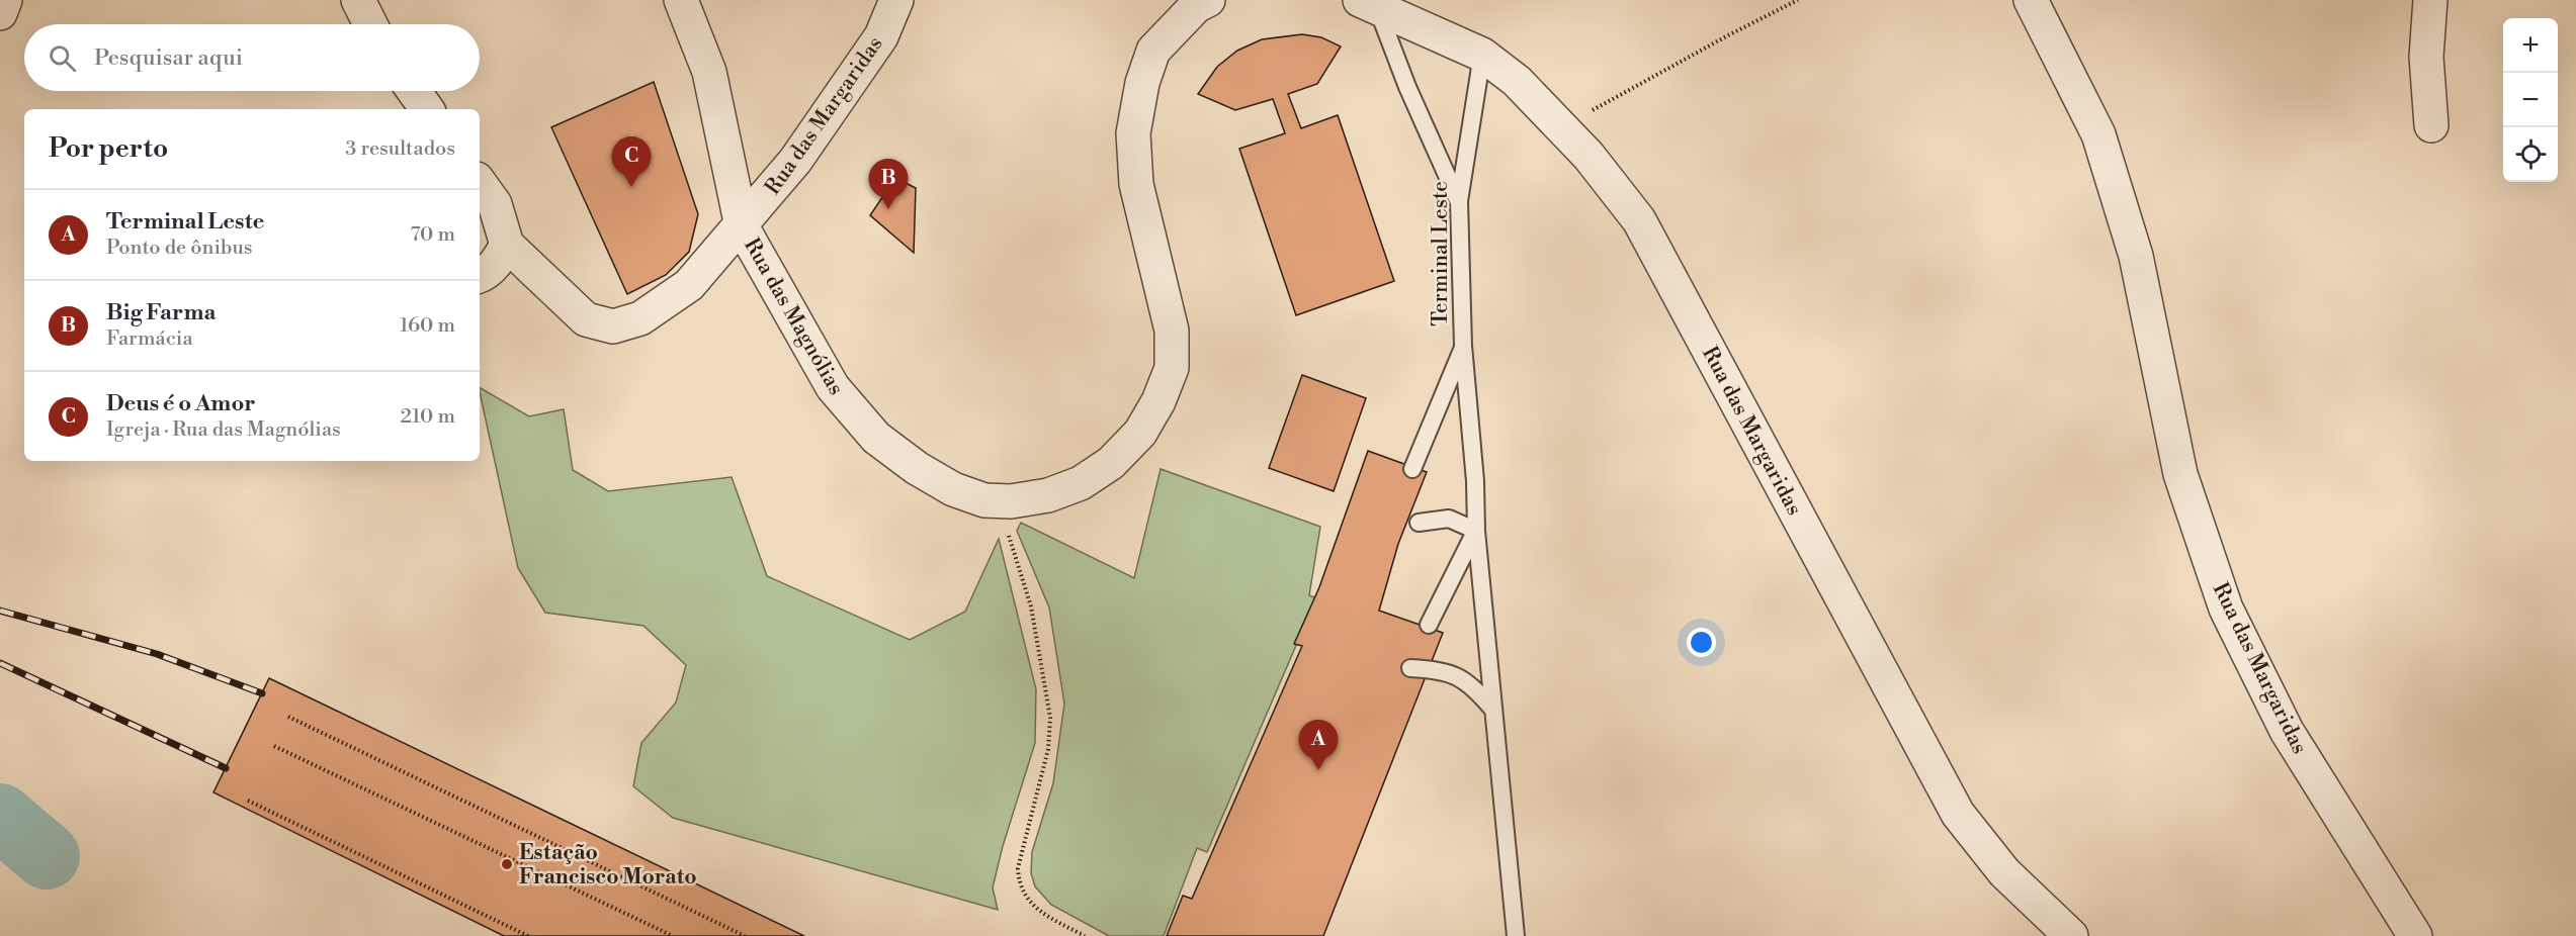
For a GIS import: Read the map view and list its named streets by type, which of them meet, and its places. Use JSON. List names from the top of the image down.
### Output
{
  "streets": {
    "street": ["Rua das Margaridas", "Rua das Magnólias"],
    "lane": ["Terminal Leste"]
  },
  "crossings": [
    ["Rua das Margaridas", "Terminal Leste"],
    ["Rua das Margaridas", "Rua das Magnólias"]
  ],
  "places": ["Estação Francisco Morato"],
  "page": {
    "map_buttons": ["+", "−"],
    "search": "Pesquisar aqui",
    "heading": ["Por perto", "3 resultados"],
    "pins": ["C", "B", "A"],
    "list": [
      {
        "mark": "A",
        "name": "Terminal Leste",
        "note": "Ponto de ônibus",
        "value": "70 m"
      },
      {
        "mark": "B",
        "name": "Big Farma",
        "note": "Farmácia",
        "value": "160 m"
      },
      {
        "mark": "C",
        "name": "Deus é o Amor",
        "note": "Igreja · Rua das Magnólias",
        "value": "210 m"
      }
    ]
  }
}
